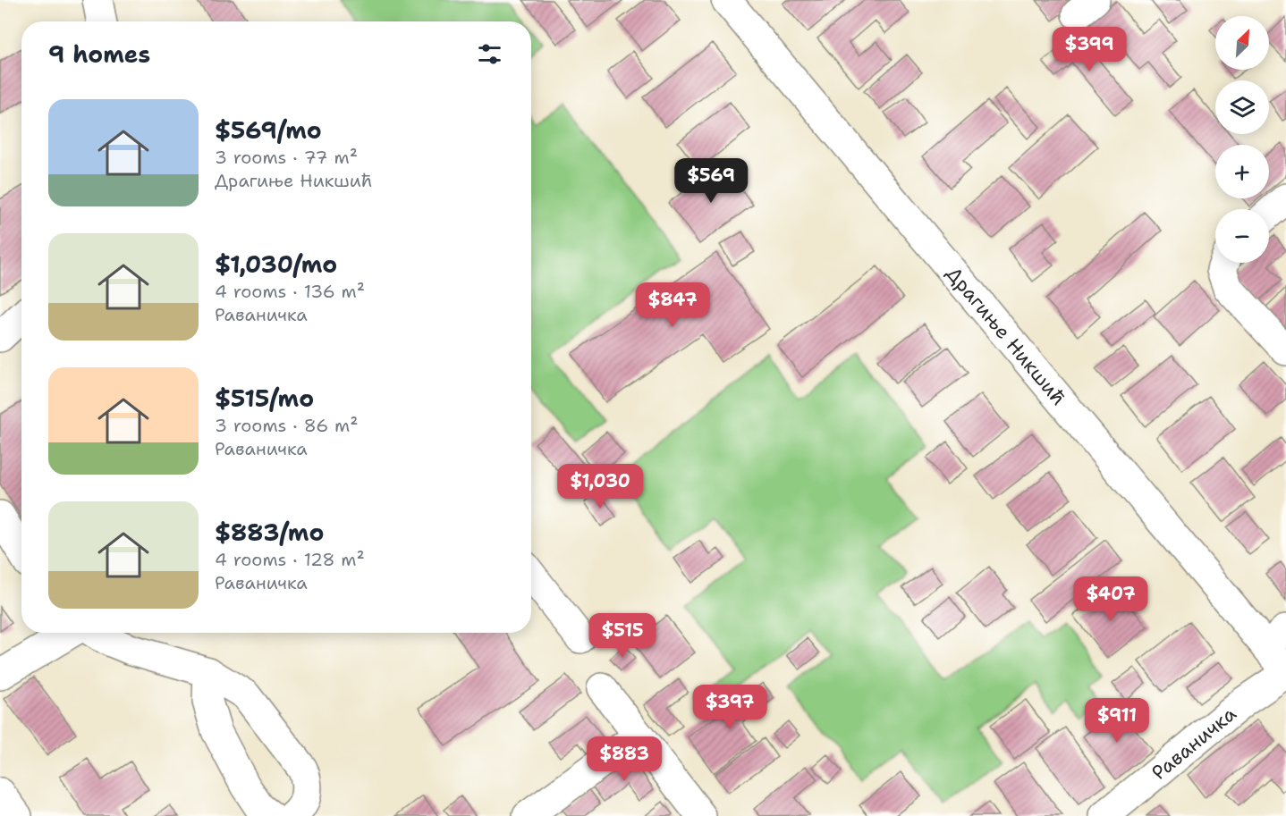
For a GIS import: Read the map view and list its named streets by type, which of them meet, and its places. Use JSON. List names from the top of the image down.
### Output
{
  "streets": {
    "street": ["Драгиње Никшић", "Раваничка"]
  },
  "crossings": [
    ["Драгиње Никшић", "Раваничка"]
  ],
  "north": "top right",
  "page": {
    "map_buttons": ["+", "−"],
    "heading": "9 homes",
    "price": [
      "$399",
      "$569",
      "$847",
      "$1,030",
      "$407",
      "$515",
      "$397",
      "$911",
      "$883"
    ],
    "list": [
      {
        "name": "$569/mo",
        "note": "3 rooms · 77 m² · Драгиње Никшић"
      },
      {
        "name": "$1,030/mo",
        "note": "4 rooms · 136 m² · Раваничка"
      },
      {
        "name": "$515/mo",
        "note": "3 rooms · 86 m² · Раваничка"
      },
      {
        "name": "$883/mo",
        "note": "4 rooms · 128 m² · Раваничка"
      }
    ]
  }
}
